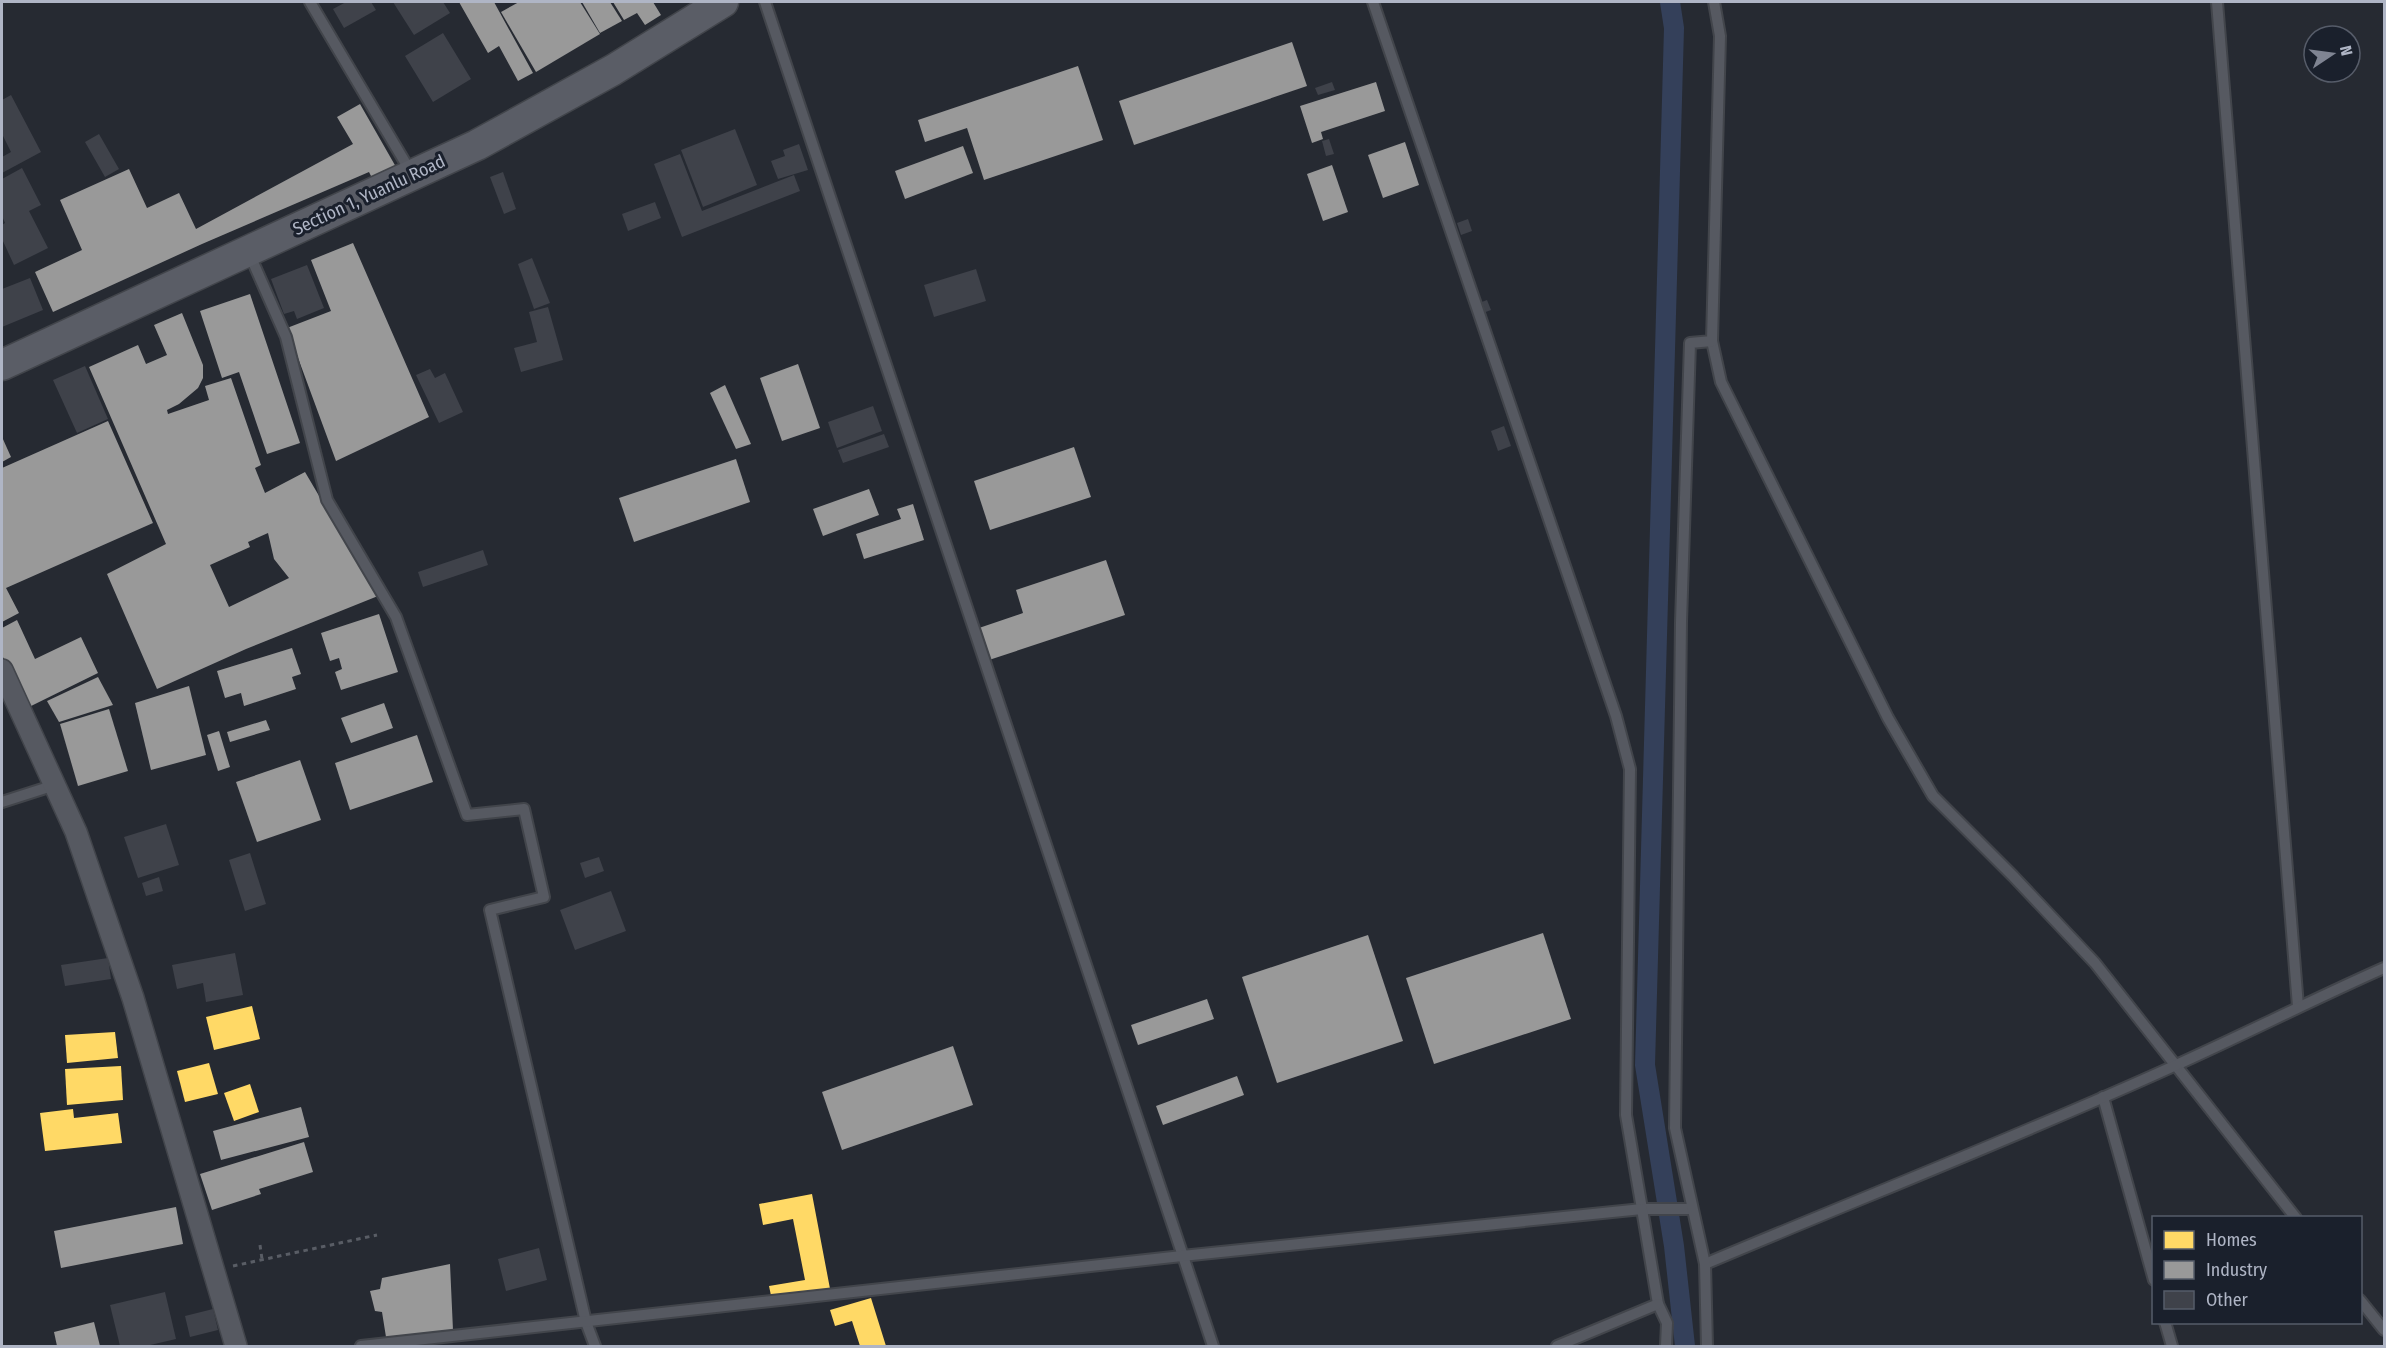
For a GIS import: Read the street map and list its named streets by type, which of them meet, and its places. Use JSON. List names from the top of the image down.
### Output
{
  "streets": {
    "main road": ["Section 1, Yuanlu Road"]
  },
  "legend": ["Homes", "Industry", "Other"],
  "north": "right"
}
